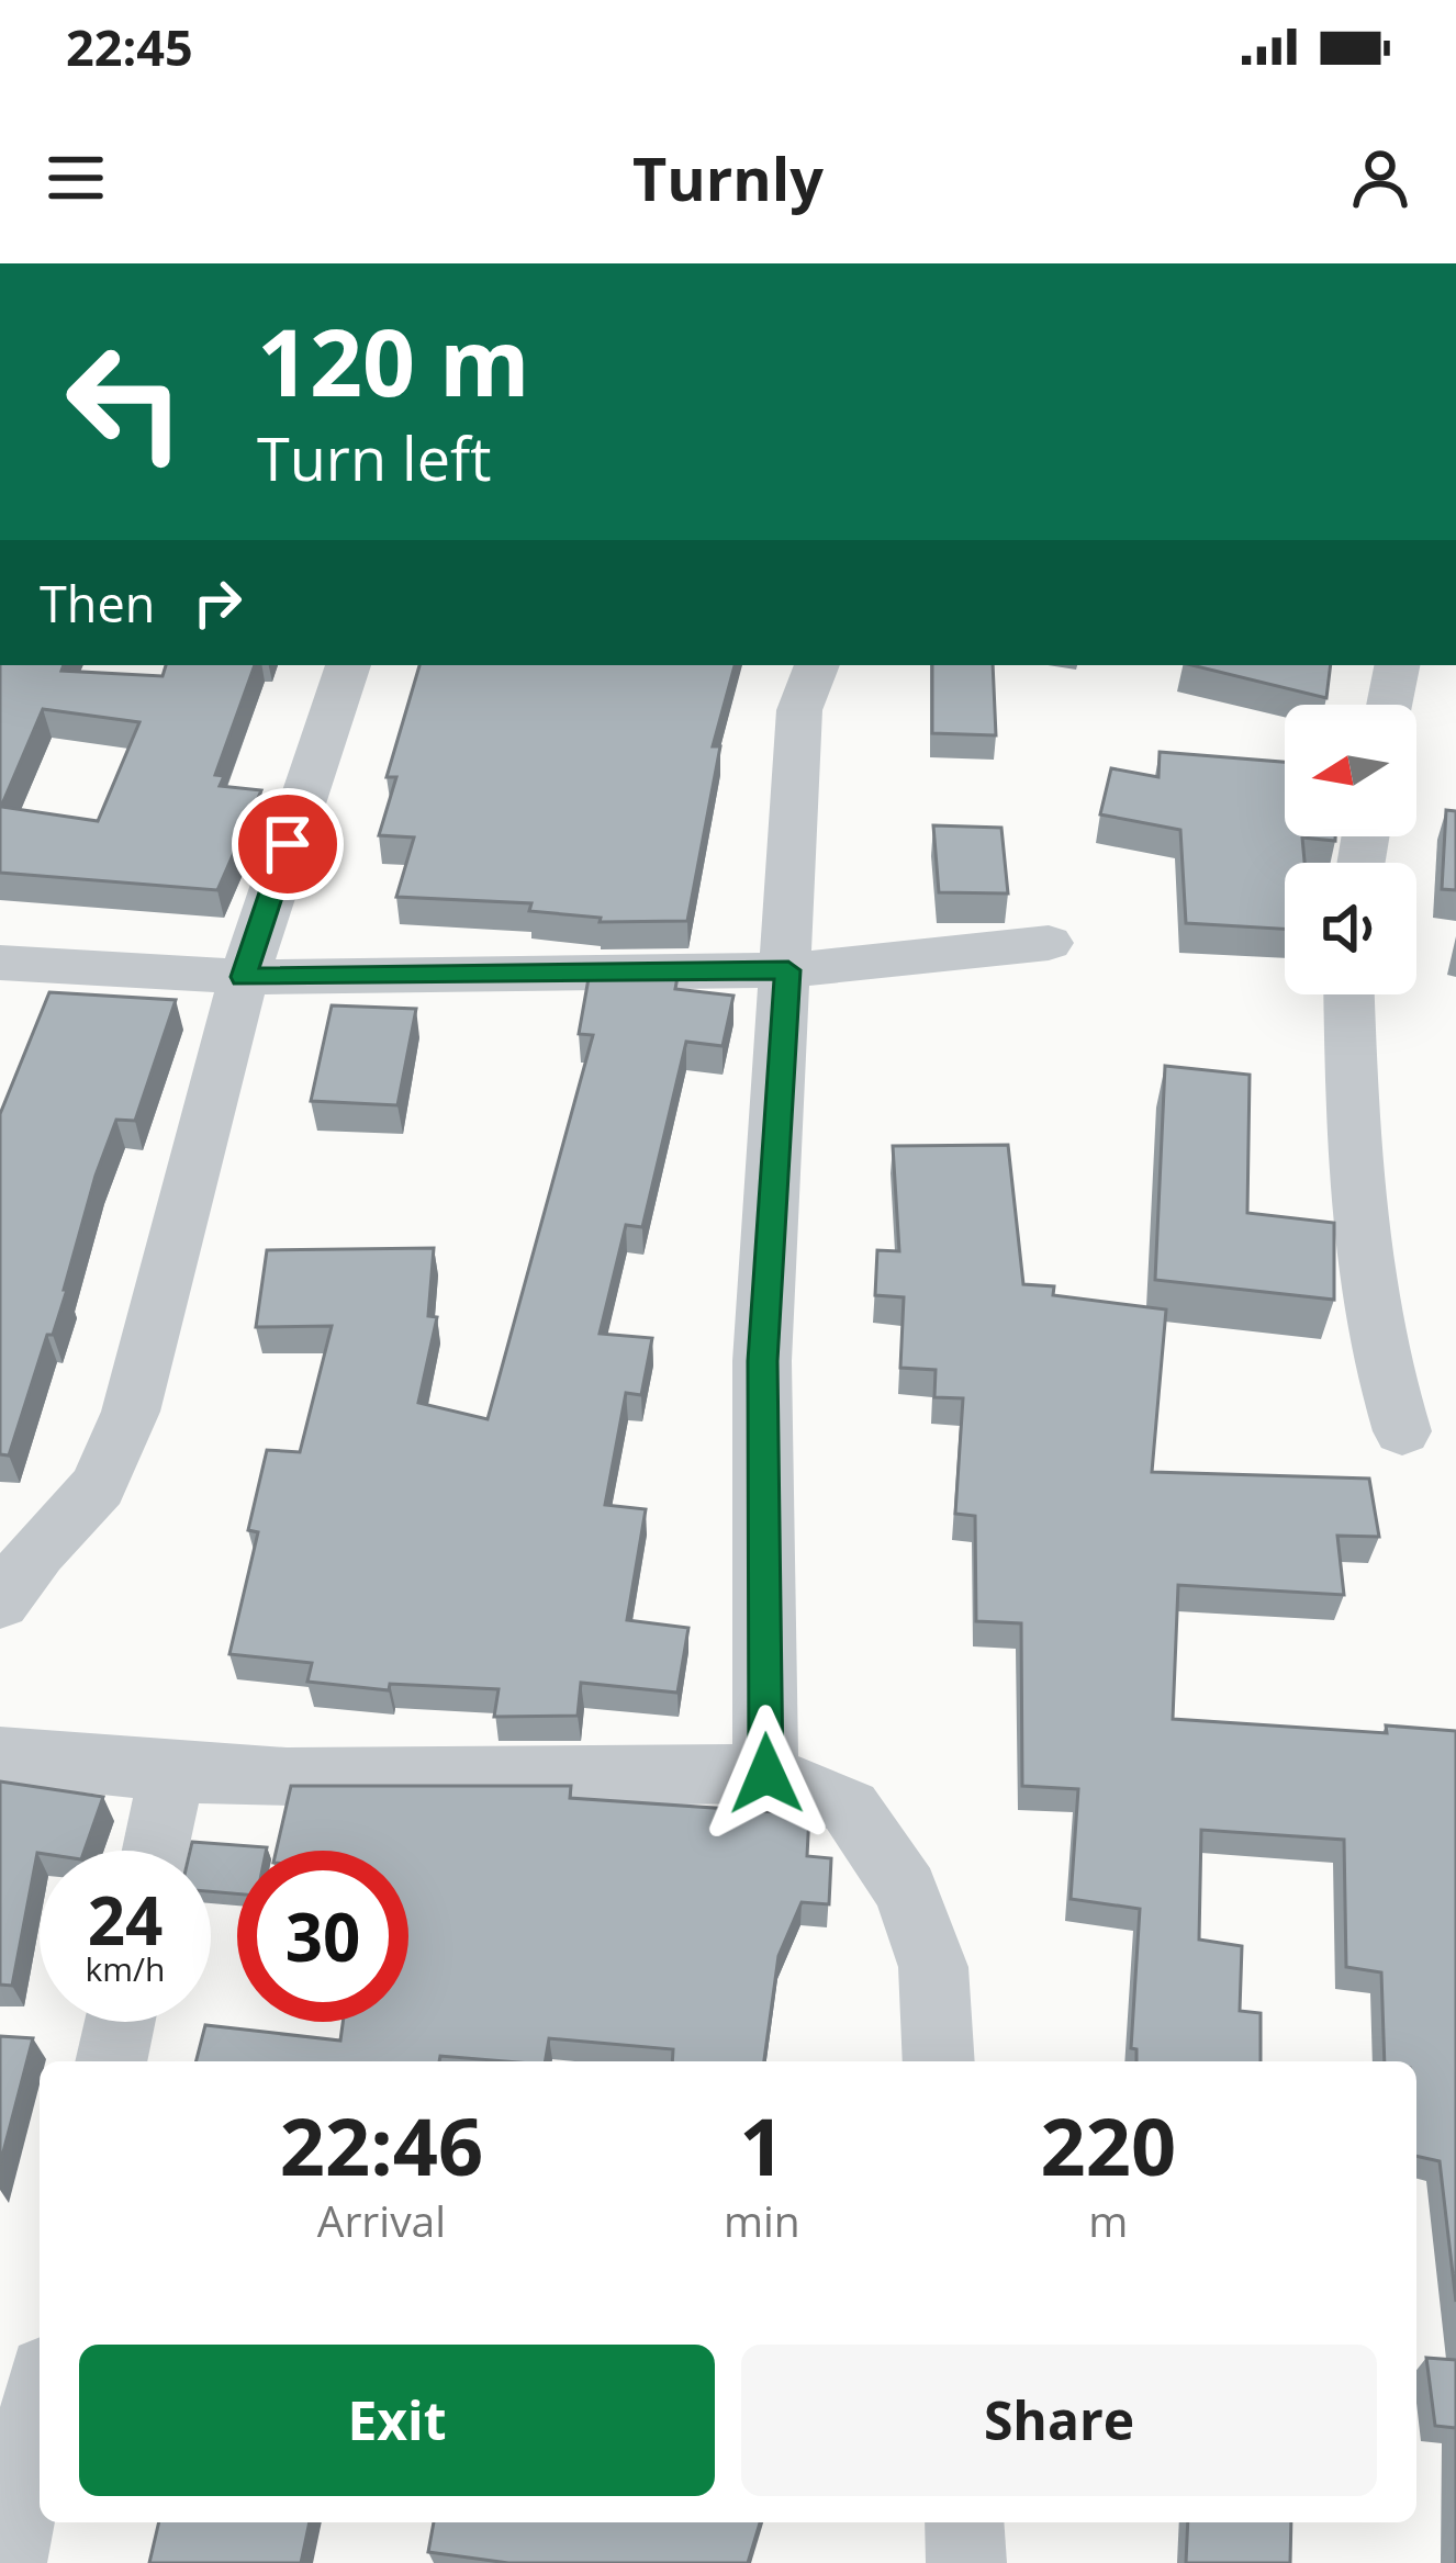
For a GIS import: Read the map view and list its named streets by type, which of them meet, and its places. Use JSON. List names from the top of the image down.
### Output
{
  "north": "left",
  "page": {
    "status": "22:45",
    "header": "Turnly",
    "turn": ["120 m", "Turn left"],
    "then": "Then",
    "speed": "24 km/h",
    "limit": "30",
    "eta": [
      "22:46",
      "Arrival",
      "1",
      "min",
      "220",
      "m"
    ],
    "buttons": ["Exit", "Share"]
  }
}
